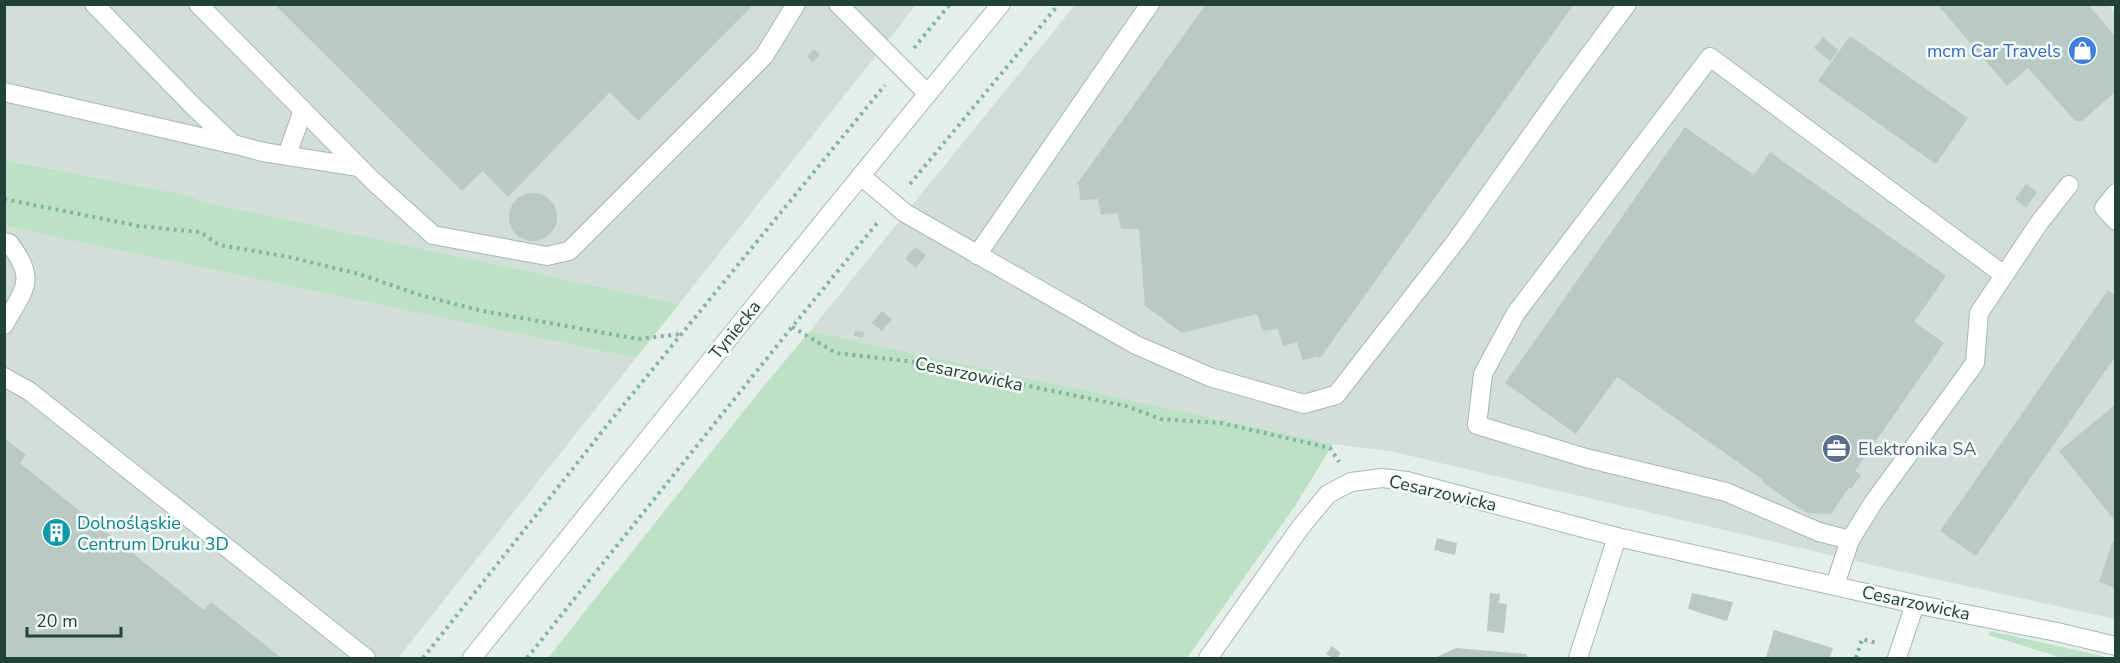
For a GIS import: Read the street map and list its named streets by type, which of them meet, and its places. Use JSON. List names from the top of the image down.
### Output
{
  "streets": {
    "street": ["Tyniecka", "Cesarzowicka"]
  },
  "places": {
    "shop": ["mcm Car Travels"],
    "office": ["Elektronika SA"],
    "building": ["Dolnośląskie Centrum Druku 3D"]
  },
  "scale_bar": "20 m"
}
